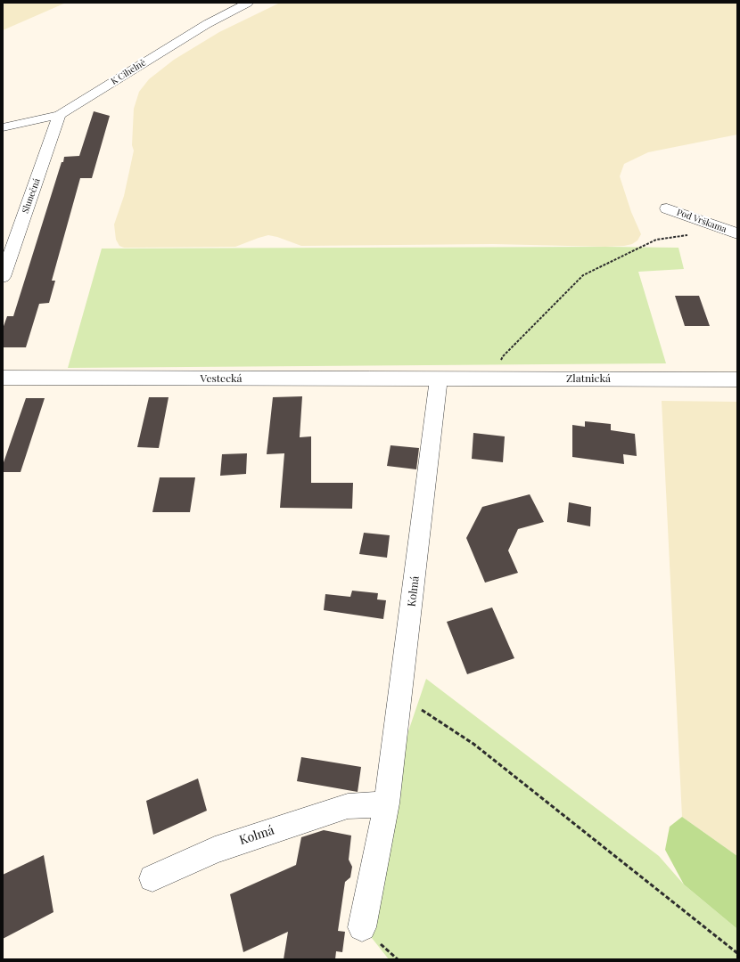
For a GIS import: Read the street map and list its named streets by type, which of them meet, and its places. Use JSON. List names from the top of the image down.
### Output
{
  "streets": {
    "street": [
      "K Cihelně",
      "Slunečná",
      "Pod Vrškama",
      "Vestecká",
      "Zlatnická",
      "Kolmá"
    ]
  },
  "crossings": [
    ["K Cihelně", "Slunečná"],
    ["Vestecká", "Zlatnická"],
    ["Vestecká", "Kolmá"],
    ["Zlatnická", "Kolmá"]
  ]
}
